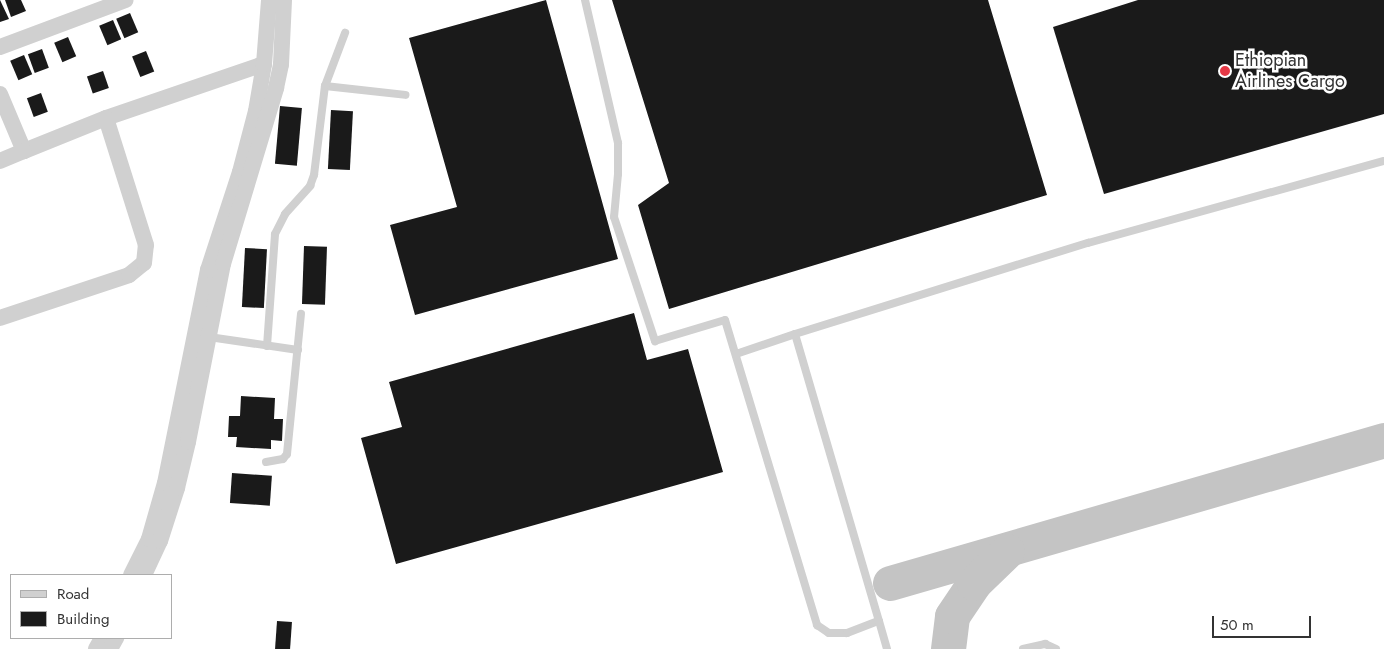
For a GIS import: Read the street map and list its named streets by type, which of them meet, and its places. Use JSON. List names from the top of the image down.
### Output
{
  "places": ["Ethiopian Airlines Cargo"],
  "legend": ["Road", "Building"],
  "scale_bar": "50 m"
}
